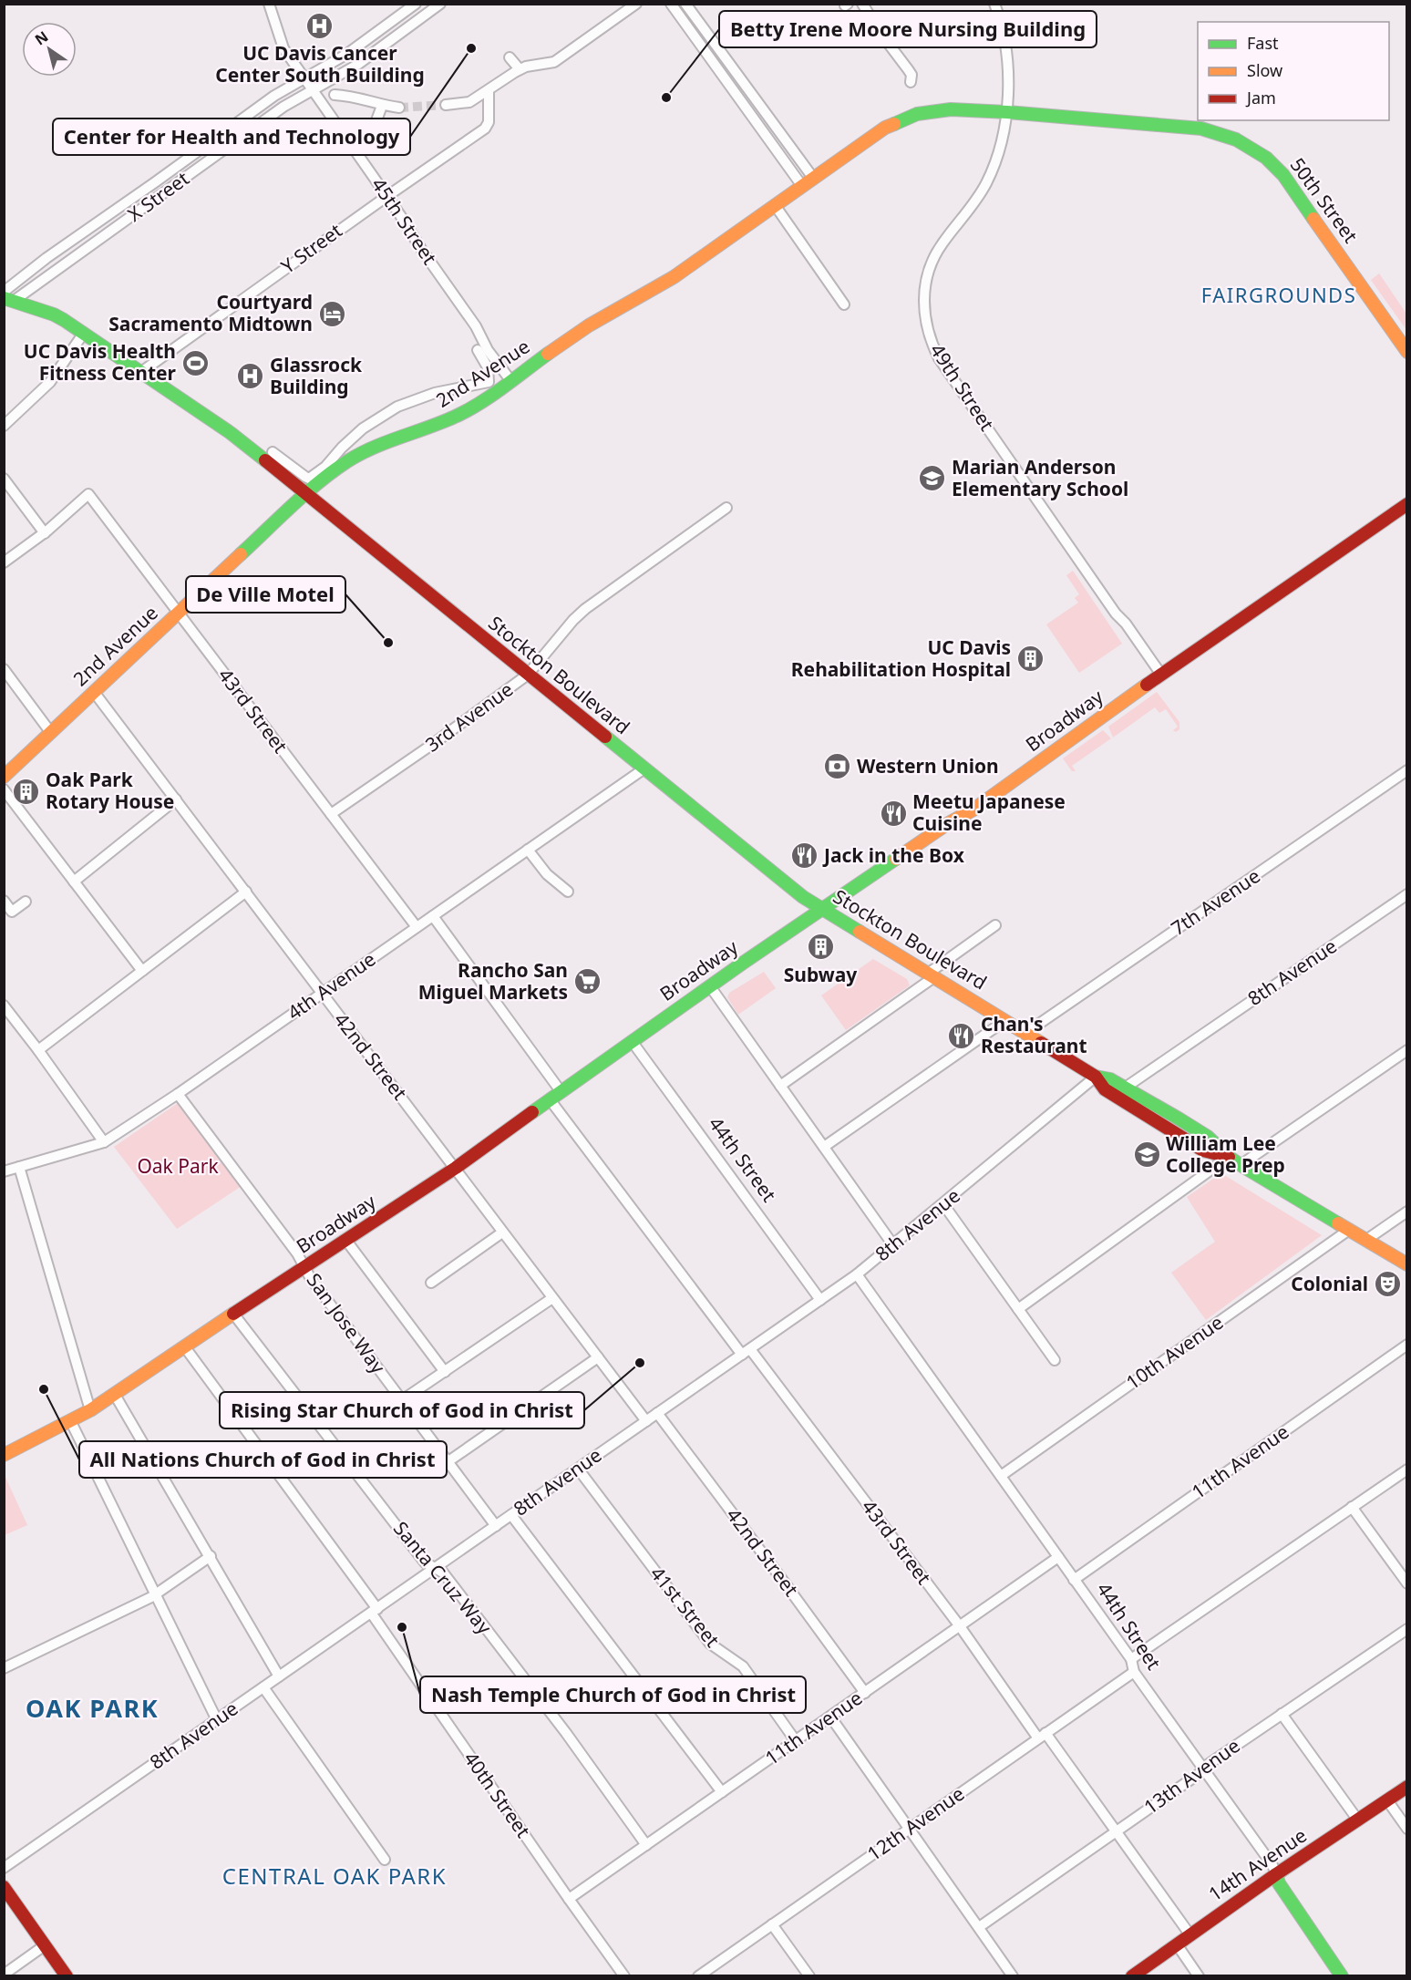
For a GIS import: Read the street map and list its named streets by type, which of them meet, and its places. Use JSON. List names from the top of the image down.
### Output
{
  "streets": {
    "main road": [
      "50th Street",
      "2nd Avenue",
      "Stockton Boulevard",
      "Broadway",
      "44th Street",
      "14th Avenue"
    ],
    "street": [
      "X Street",
      "45th Street",
      "Y Street",
      "49th Street",
      "43rd Street",
      "3rd Avenue",
      "7th Avenue",
      "8th Avenue",
      "4th Avenue",
      "42nd Street",
      "San Jose Way",
      "10th Avenue",
      "11th Avenue",
      "Santa Cruz Way",
      "41st Street",
      "13th Avenue",
      "40th Street",
      "12th Avenue"
    ]
  },
  "crossings": [
    ["X Street", "45th Street"],
    ["X Street", "Stockton Boulevard"],
    ["50th Street", "2nd Avenue"],
    ["50th Street", "49th Street"],
    ["45th Street", "Y Street"],
    ["45th Street", "2nd Avenue"],
    ["Y Street", "Stockton Boulevard"],
    ["2nd Avenue", "49th Street"],
    ["2nd Avenue", "Stockton Boulevard"],
    ["2nd Avenue", "43rd Street"],
    ["2nd Avenue", "42nd Street"],
    ["49th Street", "Broadway"],
    ["Stockton Boulevard", "3rd Avenue"],
    ["Stockton Boulevard", "Broadway"],
    ["Stockton Boulevard", "7th Avenue"],
    ["Stockton Boulevard", "8th Avenue"],
    ["Stockton Boulevard", "4th Avenue"],
    ["Stockton Boulevard", "10th Avenue"],
    ["43rd Street", "3rd Avenue"],
    ["43rd Street", "Broadway"],
    ["43rd Street", "8th Avenue"],
    ["43rd Street", "4th Avenue"],
    ["43rd Street", "11th Avenue"],
    ["43rd Street", "13th Avenue"],
    ["43rd Street", "12th Avenue"],
    ["43rd Street", "14th Avenue"],
    ["Broadway", "42nd Street"],
    ["Broadway", "44th Street"],
    ["Broadway", "San Jose Way"],
    ["Broadway", "Santa Cruz Way"],
    ["Broadway", "40th Street"],
    ["8th Avenue", "42nd Street"],
    ["8th Avenue", "44th Street"],
    ["8th Avenue", "San Jose Way"],
    ["8th Avenue", "Santa Cruz Way"],
    ["8th Avenue", "41st Street"],
    ["8th Avenue", "40th Street"],
    ["4th Avenue", "42nd Street"],
    ["4th Avenue", "San Jose Way"],
    ["42nd Street", "11th Avenue"],
    ["44th Street", "10th Avenue"],
    ["44th Street", "11th Avenue"],
    ["44th Street", "13th Avenue"],
    ["44th Street", "12th Avenue"],
    ["44th Street", "14th Avenue"],
    ["11th Avenue", "Santa Cruz Way"],
    ["11th Avenue", "41st Street"],
    ["11th Avenue", "40th Street"]
  ],
  "districts": ["FAIRGROUNDS", "OAK PARK", "CENTRAL OAK PARK"],
  "parks": ["Oak Park"],
  "places": {
    "hospital": ["UC Davis Cancer Center South Building", "Glassrock Building"],
    "other": [
      "Center for Health and Technology",
      "Betty Irene Moore Nursing Building",
      "De Ville Motel",
      "Rising Star Church of God in Christ",
      "All Nations Church of God in Christ",
      "Nash Temple Church of God in Christ"
    ],
    "hotel": ["Courtyard Sacramento Midtown"],
    "sports": ["UC Davis Health Fitness Center"],
    "school or university": ["Marian Anderson Elementary School", "William Lee College Prep"],
    "building": ["UC Davis Rehabilitation Hospital", "Oak Park Rotary House", "Subway"],
    "bank": ["Western Union"],
    "restaurant": ["Meetu Japanese Cuisine", "Jack in the Box", "Chan's Restaurant"],
    "supermarket": ["Rancho San Miguel Markets"],
    "theatre": ["Colonial"]
  },
  "legend": ["Fast", "Slow", "Jam"],
  "north": "top left"
}
